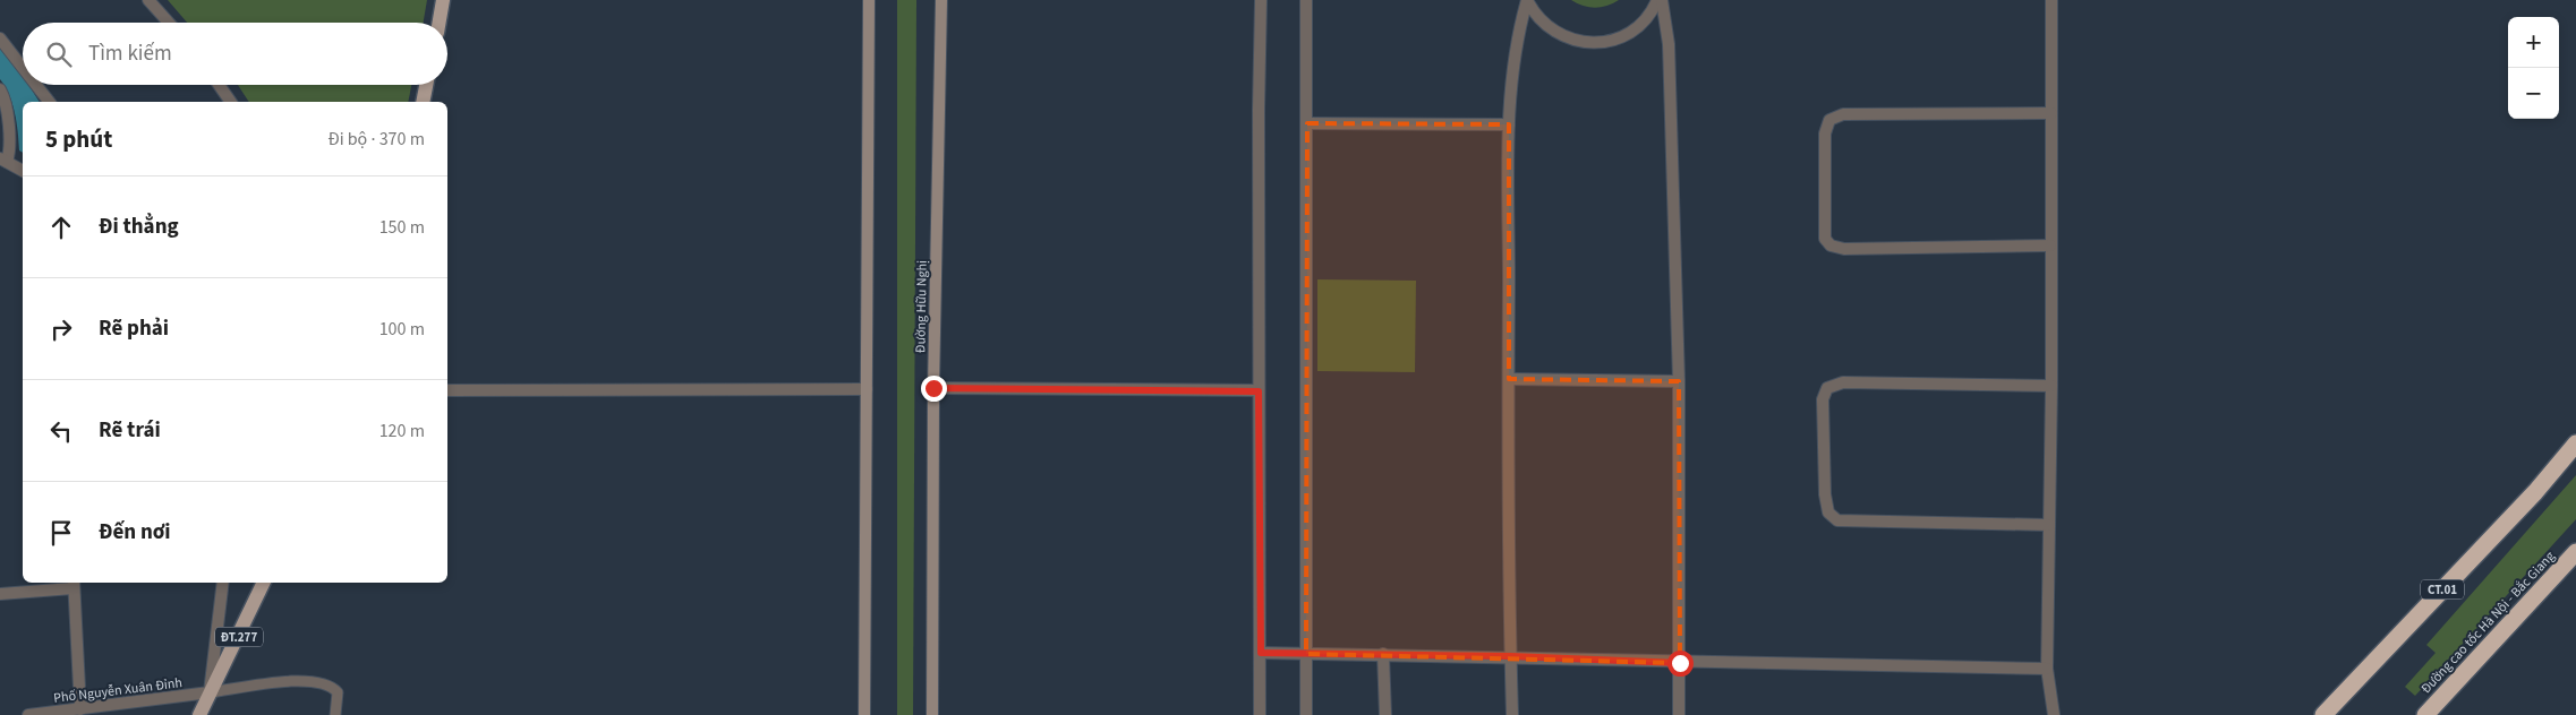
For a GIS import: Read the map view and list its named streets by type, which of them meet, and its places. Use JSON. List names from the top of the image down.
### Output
{
  "streets": {
    "highway": ["CT.01", "Đường cao tốc Hà Nội - Bắc Giang"],
    "main road": ["Đường Hữu Nghị", "ĐT.277"],
    "street": ["Phố Nguyễn Xuân Đỉnh"]
  },
  "crossings": [
    ["ĐT.277", "Phố Nguyễn Xuân Đỉnh"]
  ],
  "page": {
    "map_buttons": ["+", "−"],
    "search": "Tìm kiếm",
    "heading": ["5 phút", "Đi bộ · 370 m"],
    "list": [
      ["Đi thẳng", "150 m"],
      ["Rẽ phải", "100 m"],
      ["Rẽ trái", "120 m"],
      "Đến nơi"
    ]
  }
}
